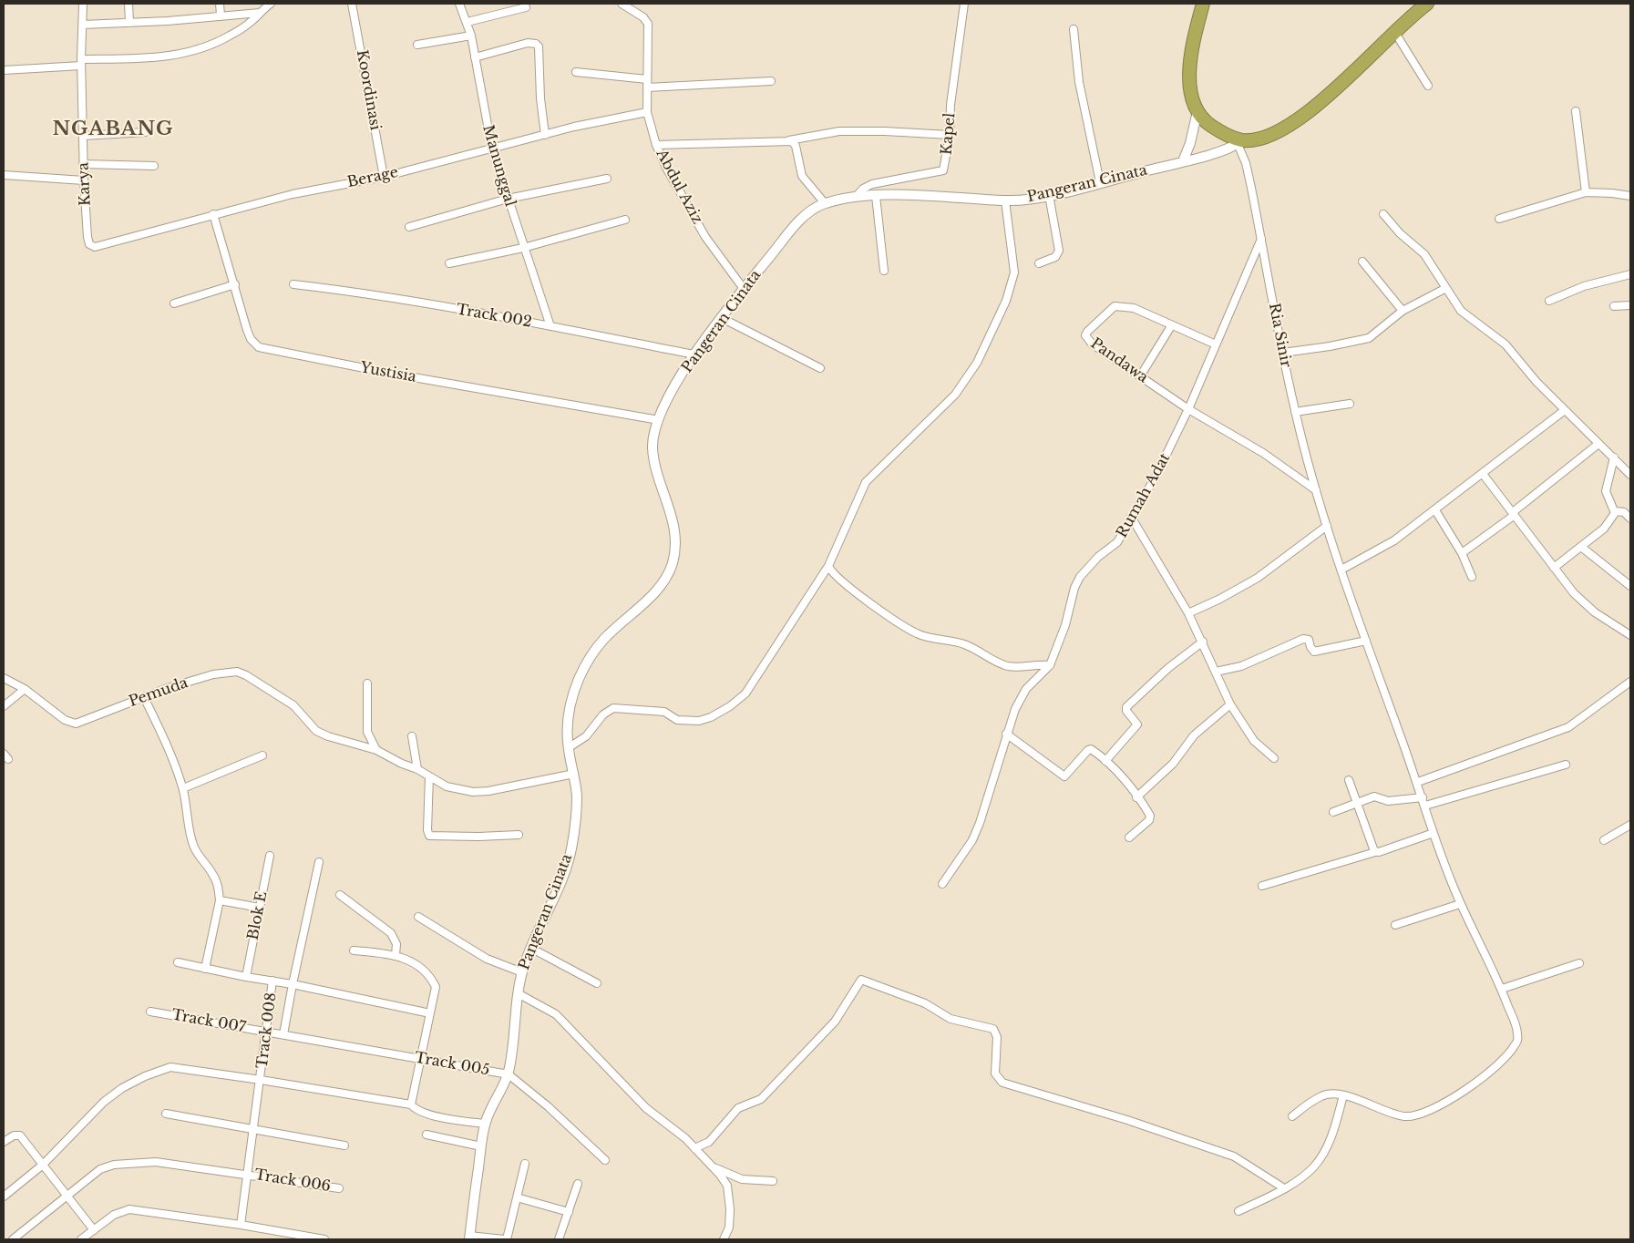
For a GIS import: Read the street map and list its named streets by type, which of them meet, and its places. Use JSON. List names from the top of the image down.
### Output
{
  "streets": {
    "street": [
      "Koordinasi",
      "Kapel",
      "Manunggal",
      "Berage",
      "Karya",
      "Pangeran Cinata",
      "Abdul Aziz",
      "Track 002",
      "Ria Sinir",
      "Pandawa",
      "Yustisia",
      "Rumah Adat",
      "Pemuda",
      "Blok E",
      "Track 007",
      "Track 008",
      "Track 005",
      "Track 006"
    ]
  },
  "crossings": [
    ["Koordinasi", "Berage"],
    ["Kapel", "Pangeran Cinata"],
    ["Manunggal", "Berage"],
    ["Manunggal", "Track 002"],
    ["Berage", "Karya"],
    ["Berage", "Abdul Aziz"],
    ["Berage", "Yustisia"],
    ["Pangeran Cinata", "Abdul Aziz"],
    ["Pangeran Cinata", "Track 002"],
    ["Pangeran Cinata", "Ria Sinir"],
    ["Pangeran Cinata", "Yustisia"],
    ["Pangeran Cinata", "Pemuda"],
    ["Pangeran Cinata", "Track 005"],
    ["Ria Sinir", "Pandawa"],
    ["Ria Sinir", "Rumah Adat"],
    ["Pandawa", "Rumah Adat"],
    ["Track 007", "Track 008"],
    ["Track 007", "Track 005"],
    ["Track 008", "Track 005"],
    ["Track 008", "Track 006"]
  ],
  "districts": ["NGABANG"]
}
